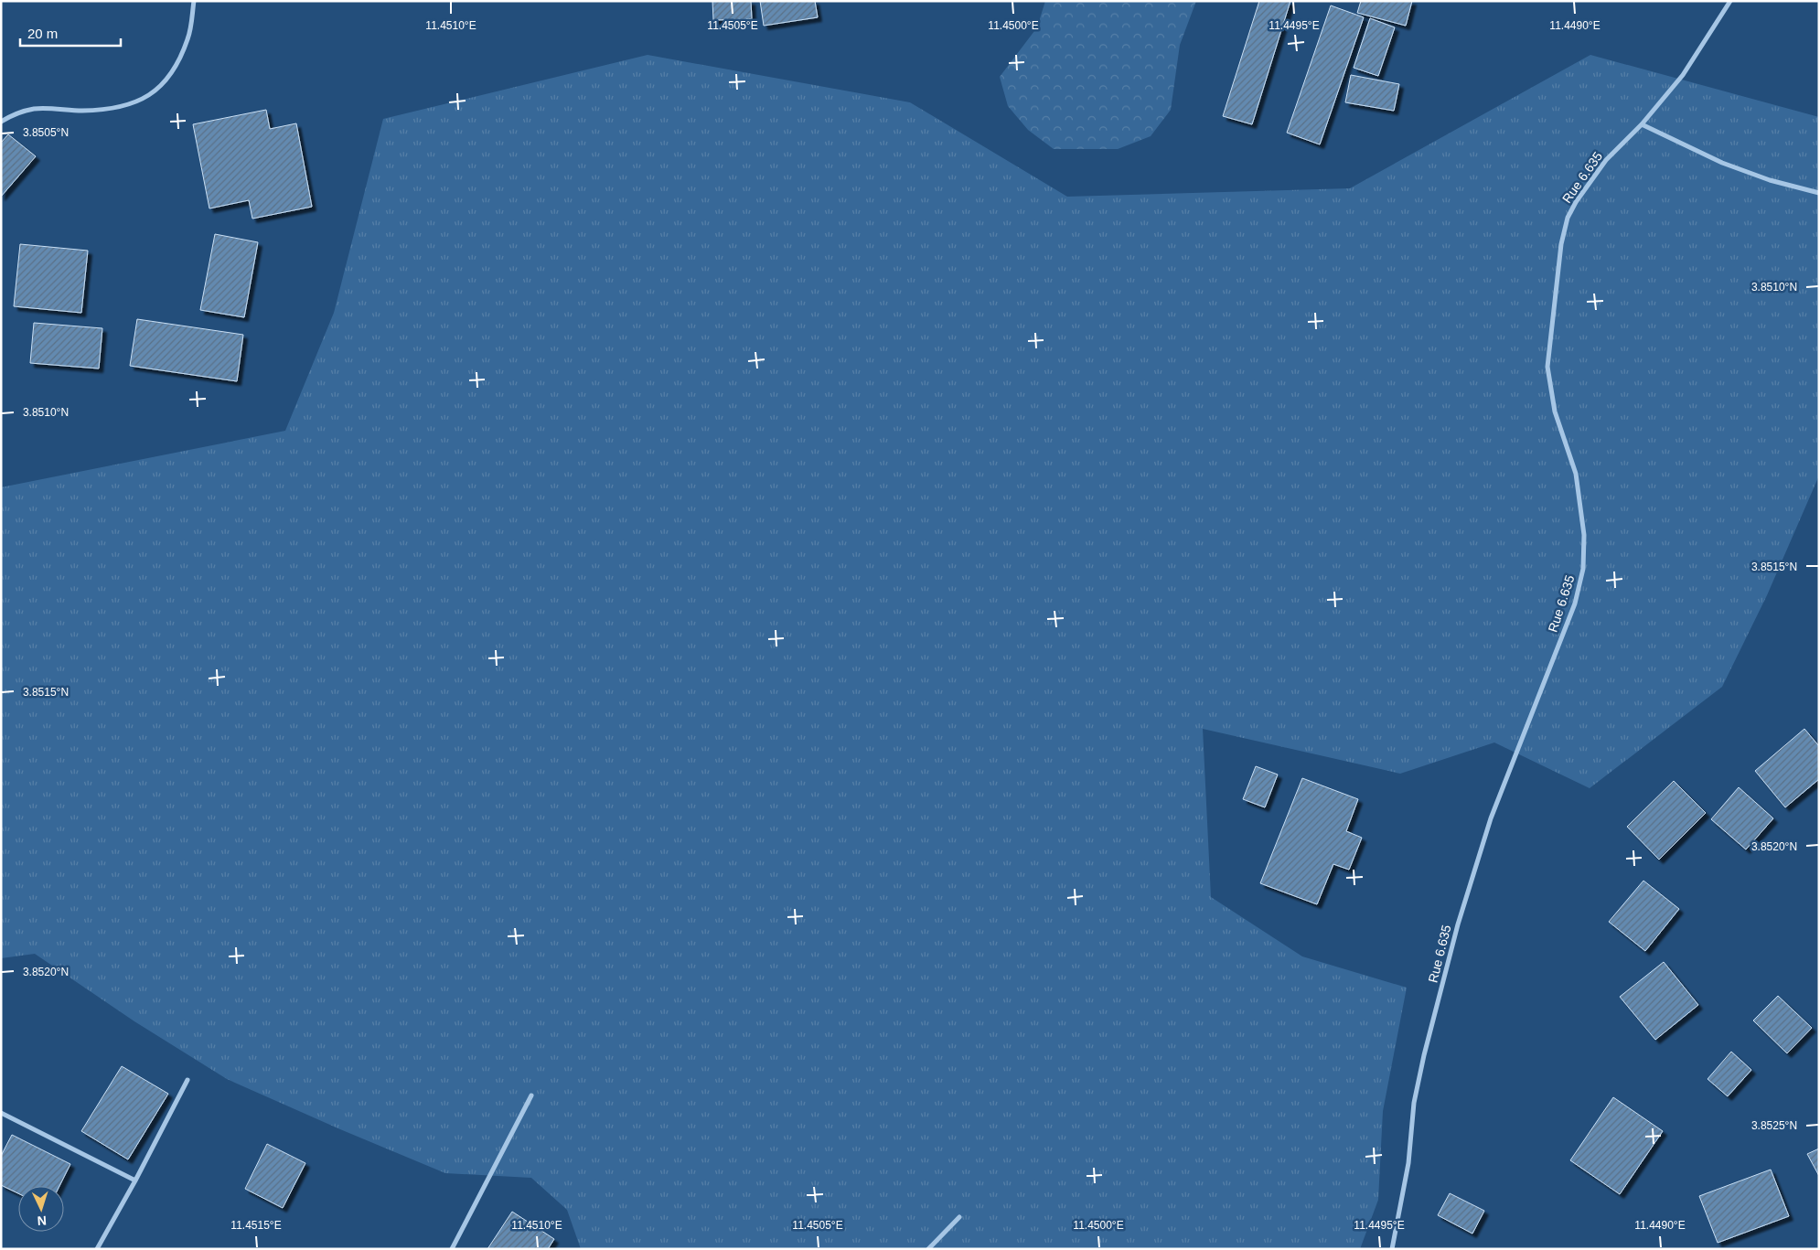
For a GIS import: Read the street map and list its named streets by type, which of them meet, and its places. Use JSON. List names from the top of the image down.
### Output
{
  "streets": {
    "street": ["Rue 6.635"]
  },
  "scale_bar": "20 m",
  "north": "bottom",
  "coordinates": [
    "11.4510°E",
    "11.4505°E",
    "11.4500°E",
    "11.4495°E",
    "11.4490°E",
    "3.8505°N",
    "3.8510°N",
    "3.8515°N",
    "3.8520°N",
    "3.8525°N",
    "11.4515°E"
  ]
}
